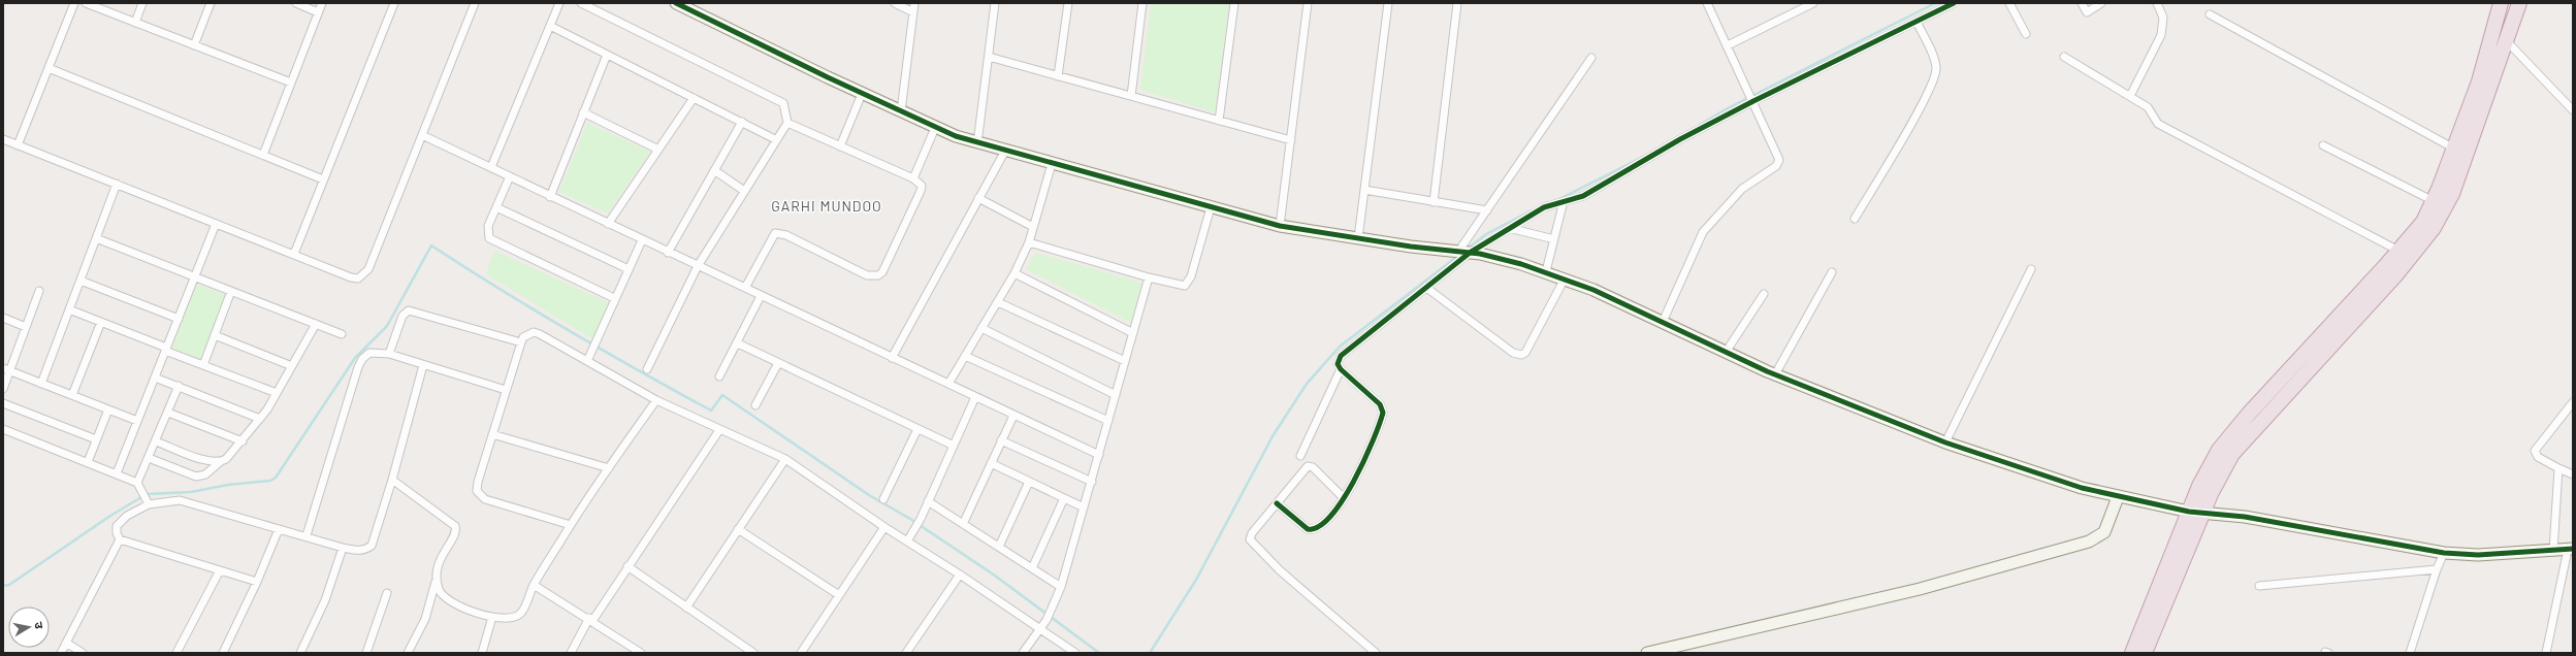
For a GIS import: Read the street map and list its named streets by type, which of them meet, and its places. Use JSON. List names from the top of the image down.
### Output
{
  "districts": ["GARHI MUNDOO"],
  "north": "right"
}
